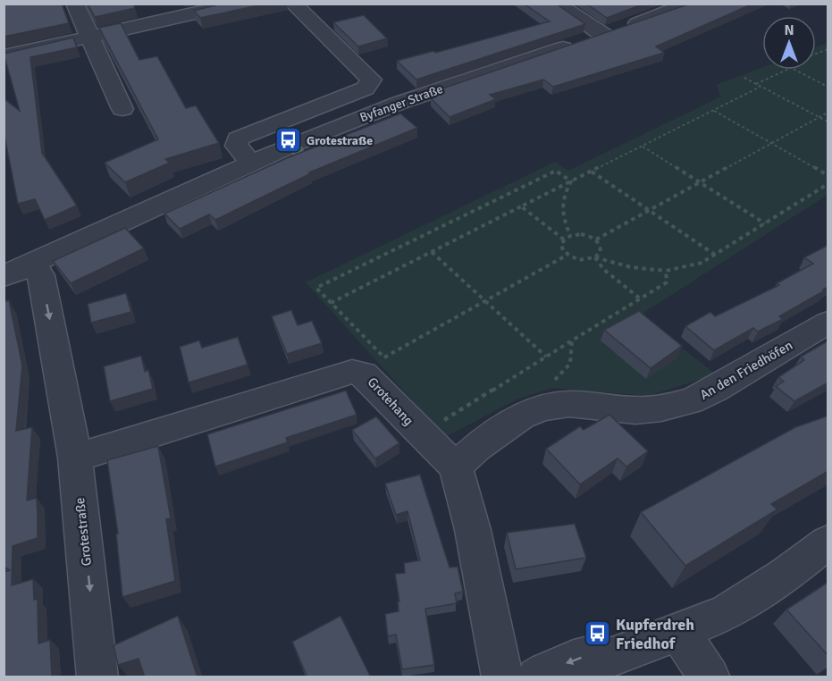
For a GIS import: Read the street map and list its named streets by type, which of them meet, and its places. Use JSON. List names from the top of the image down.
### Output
{
  "streets": {
    "street": [
      "Byfanger Straße",
      "An den Friedhöfen",
      "Grotehang",
      "Grotestraße"
    ]
  },
  "crossings": [
    ["Byfanger Straße", "Grotestraße"],
    ["An den Friedhöfen", "Grotehang"],
    ["Grotehang", "Grotestraße"]
  ],
  "one_way": ["Grotestraße"],
  "places": {
    "bus stop": ["Grotestraße", "Kupferdreh Friedhof"]
  },
  "north": "top"
}
